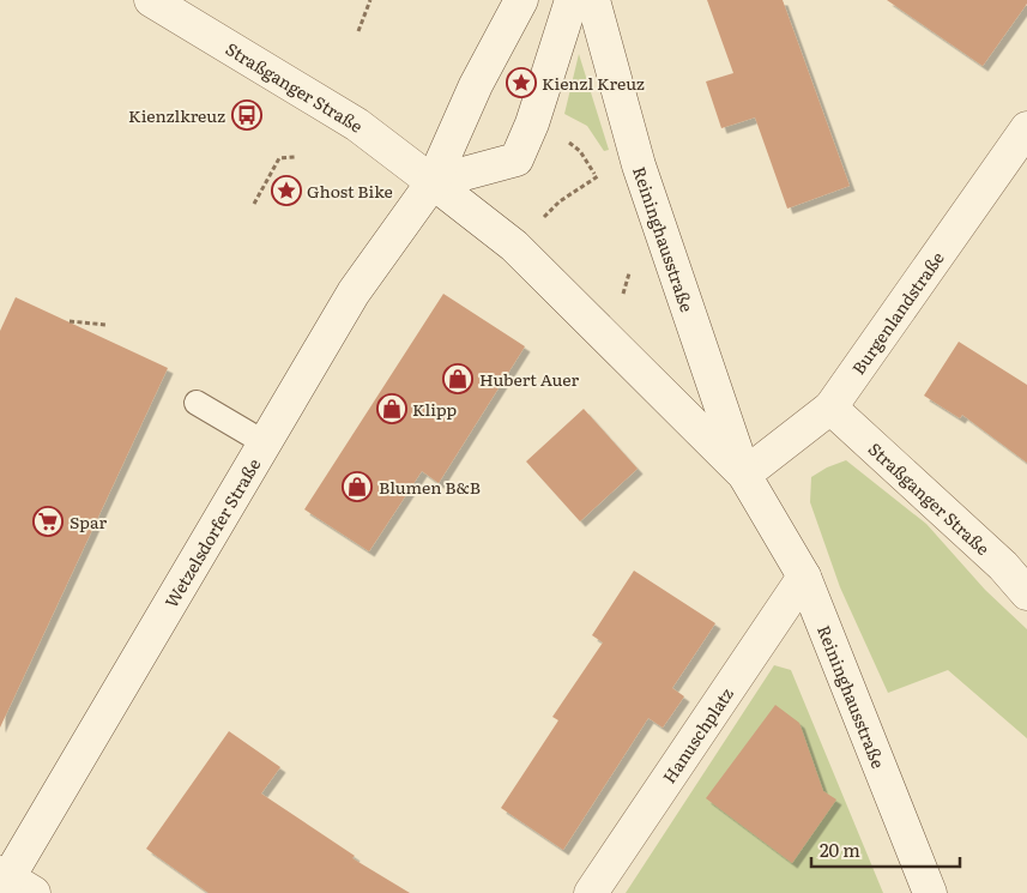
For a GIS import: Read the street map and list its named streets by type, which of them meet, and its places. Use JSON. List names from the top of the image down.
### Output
{
  "streets": {
    "main road": [
      "Straßganger Straße",
      "Reininghausstraße",
      "Burgenlandstraße",
      "Wetzelsdorfer Straße",
      "Hanuschplatz"
    ]
  },
  "crossings": [
    ["Straßganger Straße", "Reininghausstraße"],
    ["Straßganger Straße", "Burgenlandstraße"],
    ["Straßganger Straße", "Wetzelsdorfer Straße"],
    ["Reininghausstraße", "Burgenlandstraße"],
    ["Reininghausstraße", "Wetzelsdorfer Straße"],
    ["Reininghausstraße", "Hanuschplatz"]
  ],
  "places": {
    "place": ["Kienzl Kreuz", "Ghost Bike"],
    "bus stop": ["Kienzlkreuz"],
    "shop": ["Hubert Auer", "Klipp", "Blumen B&B"],
    "supermarket": ["Spar"]
  },
  "scale_bar": "20 m"
}
